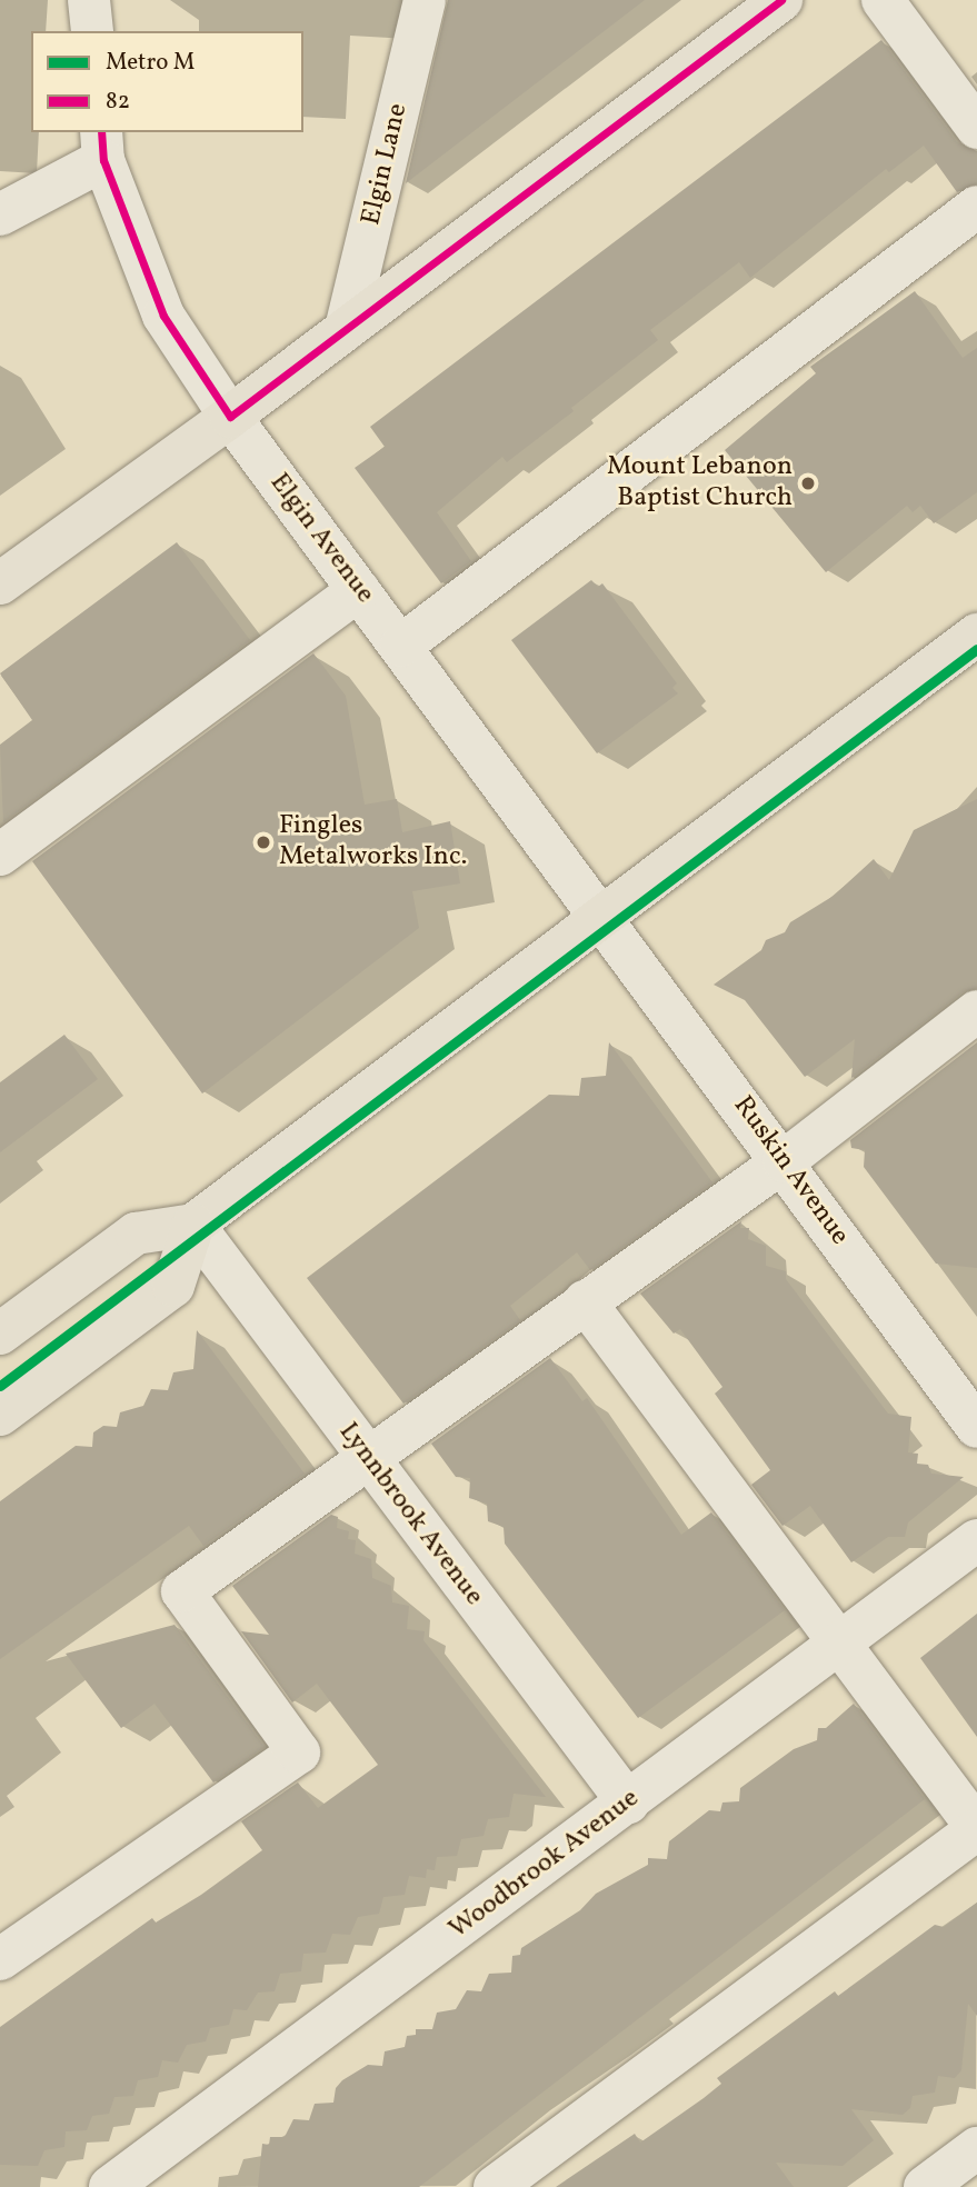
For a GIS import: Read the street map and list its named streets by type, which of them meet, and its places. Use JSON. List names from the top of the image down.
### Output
{
  "streets": {
    "street": [
      "Elgin Lane",
      "Elgin Avenue",
      "Ruskin Avenue",
      "Lynnbrook Avenue",
      "Woodbrook Avenue"
    ]
  },
  "crossings": [
    ["Elgin Avenue", "Ruskin Avenue"],
    ["Lynnbrook Avenue", "Woodbrook Avenue"]
  ],
  "places": ["Mount Lebanon Baptist Church", "Fingles Metalworks Inc."],
  "lines": ["transit line 82", "metro line M"],
  "legend": ["Metro M", "82"]
}
